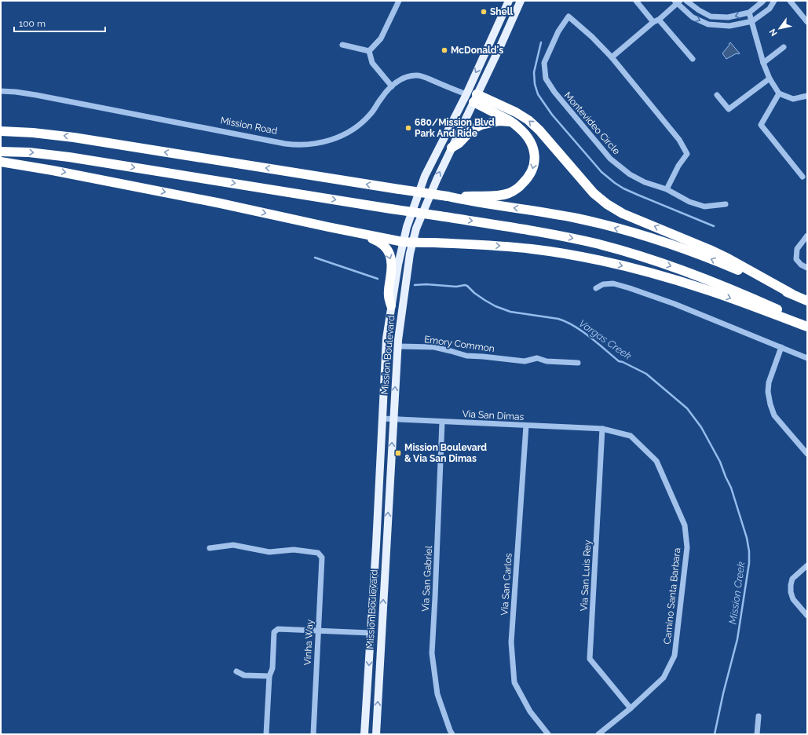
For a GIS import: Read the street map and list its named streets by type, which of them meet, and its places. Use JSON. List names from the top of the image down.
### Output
{
  "streets": {
    "main road": ["Mission Road", "Mission Boulevard"],
    "street": [
      "Montevideo Circle",
      "Emory Common",
      "Via San Dimas",
      "Via San Luis Rey",
      "Via San Gabriel",
      "Via San Carlos",
      "Camino Santa Barbara",
      "Vinha Way"
    ]
  },
  "crossings": [
    ["Mission Road", "Mission Boulevard"],
    ["Emory Common", "Mission Boulevard"],
    ["Mission Boulevard", "Via San Dimas"],
    ["Via San Dimas", "Via San Luis Rey"],
    ["Via San Dimas", "Via San Gabriel"],
    ["Via San Dimas", "Via San Carlos"],
    ["Via San Dimas", "Camino Santa Barbara"],
    ["Via San Luis Rey", "Camino Santa Barbara"]
  ],
  "water": ["Vargas Creek", "Mission Creek"],
  "places": {
    "other": ["Shell", "McDonald's", "680/Mission Blvd Park And Ride"],
    "transit": ["Mission Boulevard & Via San Dimas"]
  },
  "scale_bar": "100 m",
  "north": "bottom left"
}
